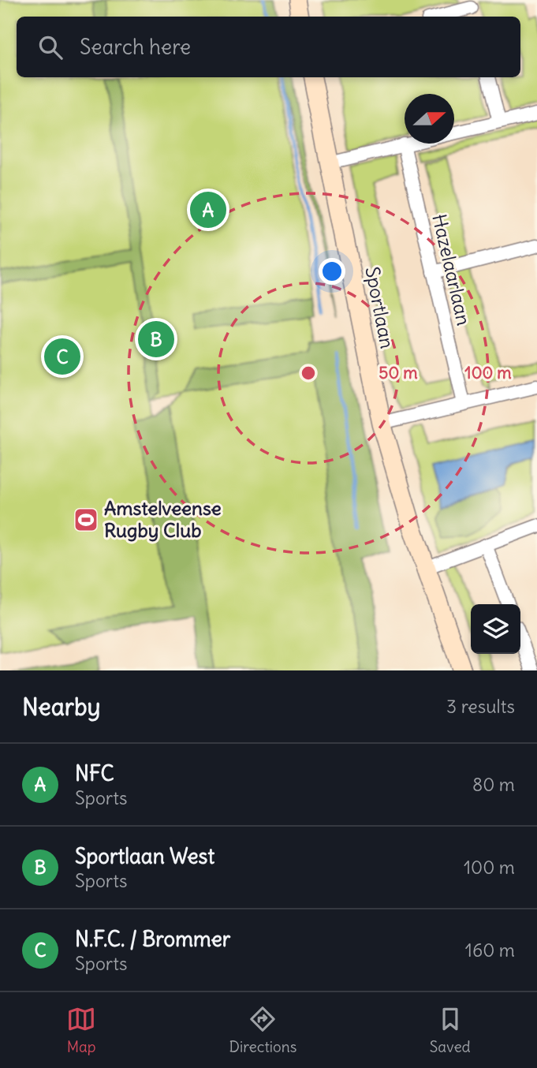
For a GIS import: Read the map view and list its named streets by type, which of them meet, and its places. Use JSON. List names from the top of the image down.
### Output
{
  "streets": {
    "street": ["Hazelaarlaan", "Sportlaan"]
  },
  "places": {
    "sports": ["Amstelveense Rugby Club"]
  },
  "north": "right",
  "page": {
    "search": "Search here",
    "pins": ["A", "B", "C"],
    "heading": ["Nearby", "3 results"],
    "list": [
      {
        "mark": "A",
        "name": "NFC",
        "note": "Sports",
        "value": "80 m"
      },
      {
        "mark": "B",
        "name": "Sportlaan West",
        "note": "Sports",
        "value": "100 m"
      },
      {
        "mark": "C",
        "name": "N.F.C. / Brommer",
        "note": "Sports",
        "value": "160 m"
      }
    ],
    "nav": ["Map", "Directions", "Saved"]
  },
  "rings": ["50 m", "100 m"]
}
